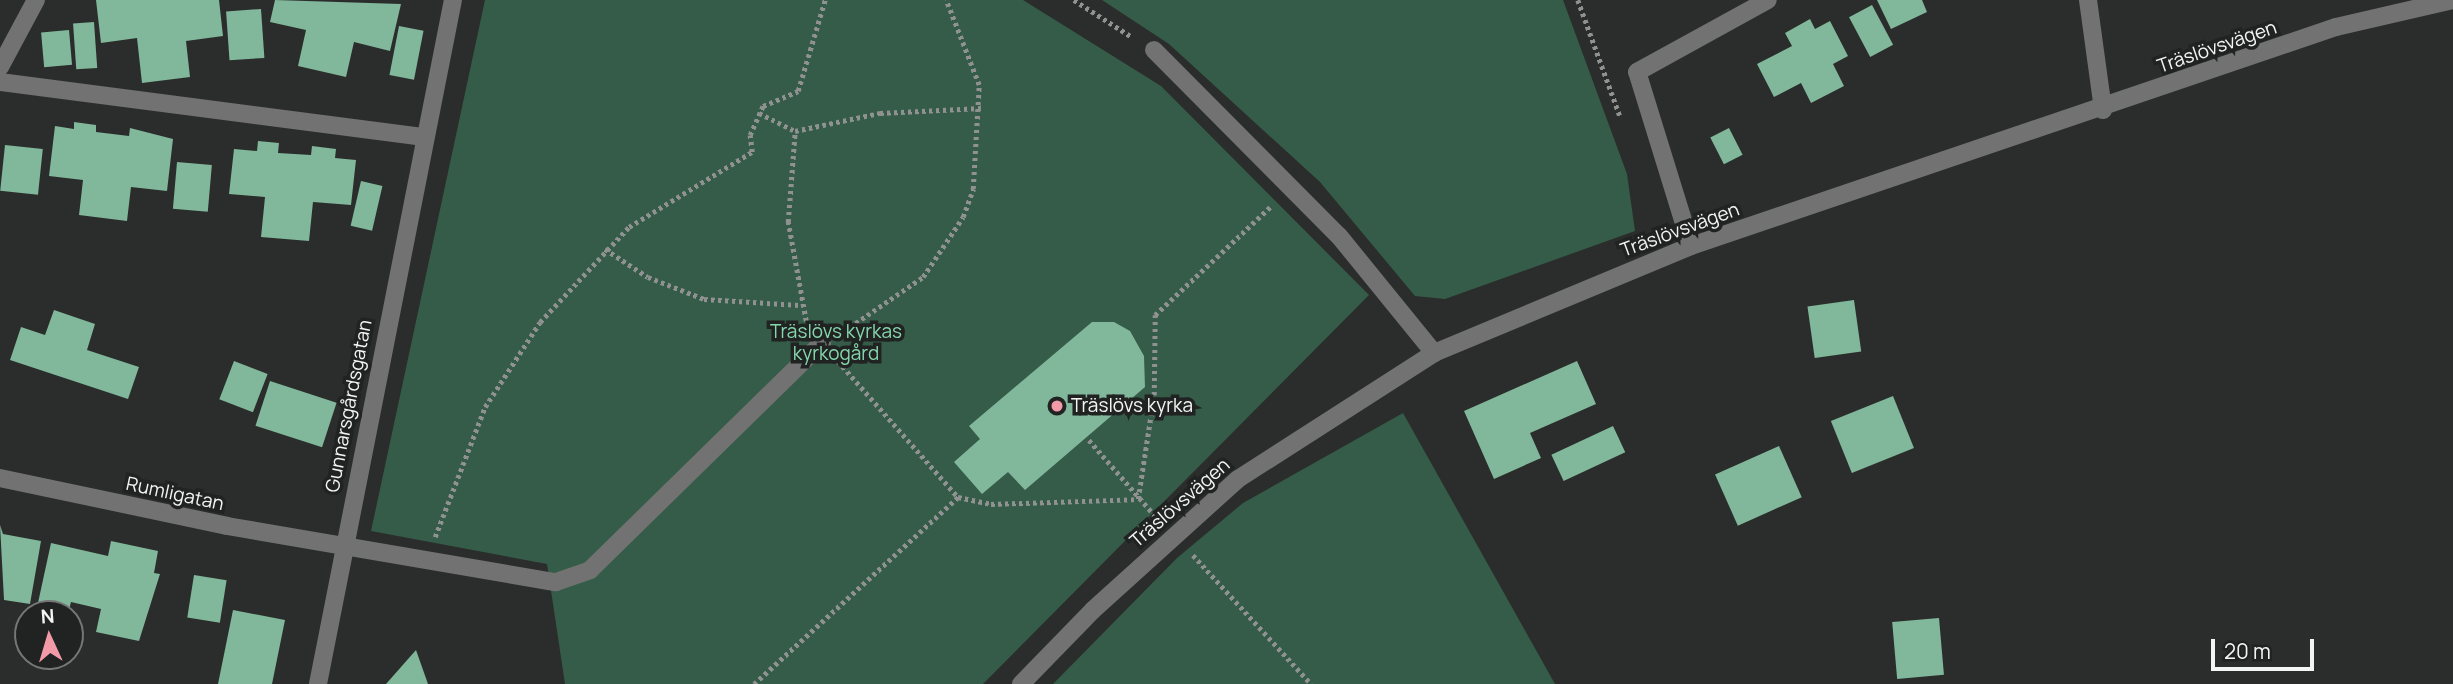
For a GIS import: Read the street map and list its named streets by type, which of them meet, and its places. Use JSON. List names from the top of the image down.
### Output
{
  "streets": {
    "street": ["Träslövsvägen", "Gunnarsgårdsgatan", "Rumligatan"]
  },
  "crossings": [
    ["Gunnarsgårdsgatan", "Rumligatan"]
  ],
  "parks": ["Träslövs kyrkas kyrkogård"],
  "places": ["Träslövs kyrka"],
  "scale_bar": "20 m",
  "north": "top"
}
